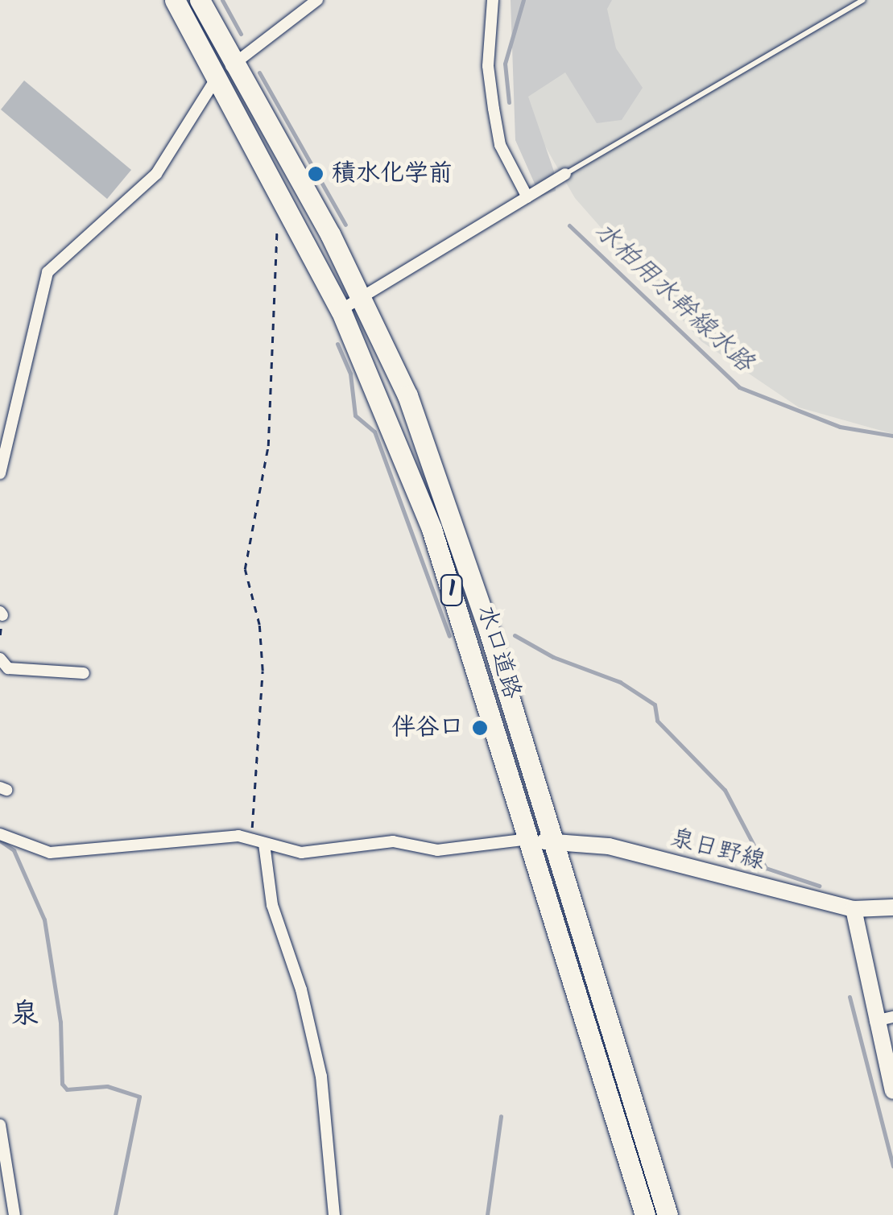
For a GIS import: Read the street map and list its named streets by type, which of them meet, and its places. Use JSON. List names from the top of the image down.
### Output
{
  "streets": {
    "highway": ["1", "水口道路"],
    "main road": ["泉日野線"]
  },
  "crossings": [
    ["水口道路", "泉日野線"]
  ],
  "districts": ["泉"],
  "water": ["水柏用水幹線水路"],
  "places": ["積水化学前", "伴谷口"]
}
